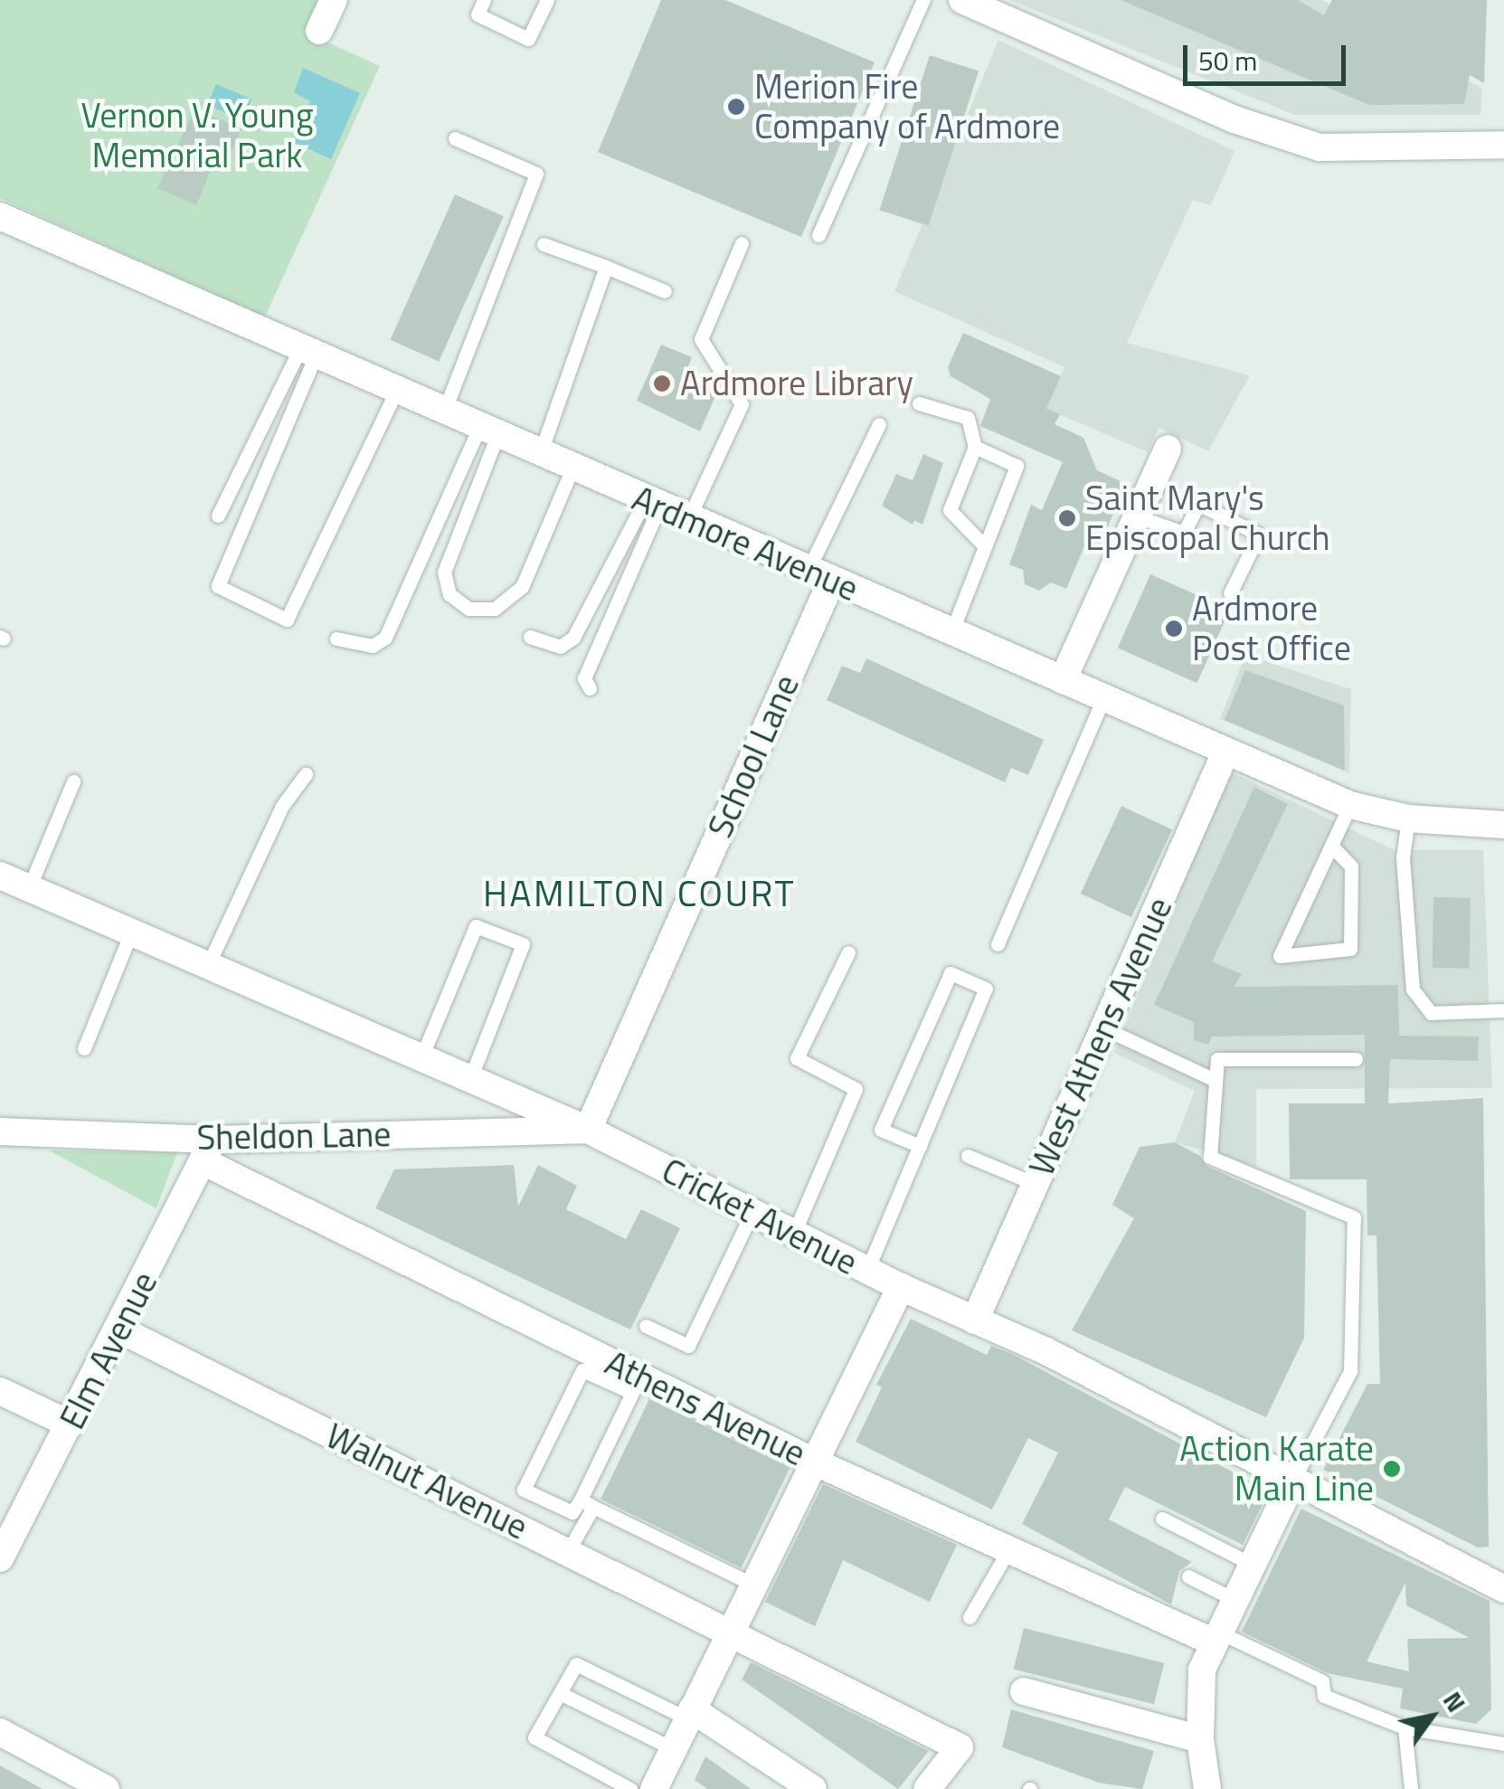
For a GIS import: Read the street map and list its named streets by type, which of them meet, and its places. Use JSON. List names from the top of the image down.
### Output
{
  "streets": {
    "street": [
      "Ardmore Avenue",
      "School Lane",
      "West Athens Avenue",
      "Sheldon Lane",
      "Cricket Avenue",
      "Elm Avenue",
      "Athens Avenue",
      "Walnut Avenue"
    ]
  },
  "crossings": [
    ["Ardmore Avenue", "School Lane"],
    ["Ardmore Avenue", "West Athens Avenue"],
    ["School Lane", "Sheldon Lane"],
    ["School Lane", "Cricket Avenue"],
    ["West Athens Avenue", "Cricket Avenue"],
    ["Sheldon Lane", "Cricket Avenue"],
    ["Sheldon Lane", "Elm Avenue"],
    ["Sheldon Lane", "Athens Avenue"],
    ["Elm Avenue", "Athens Avenue"],
    ["Elm Avenue", "Walnut Avenue"]
  ],
  "districts": ["HAMILTON COURT"],
  "parks": ["Vernon V. Young Memorial Park"],
  "places": [
    "Merion Fire Company of Ardmore",
    "Ardmore Library",
    "Saint Mary's Episcopal Church",
    "Ardmore Post Office",
    "Action Karate Main Line"
  ],
  "scale_bar": "50 m",
  "north": "top right"
}
